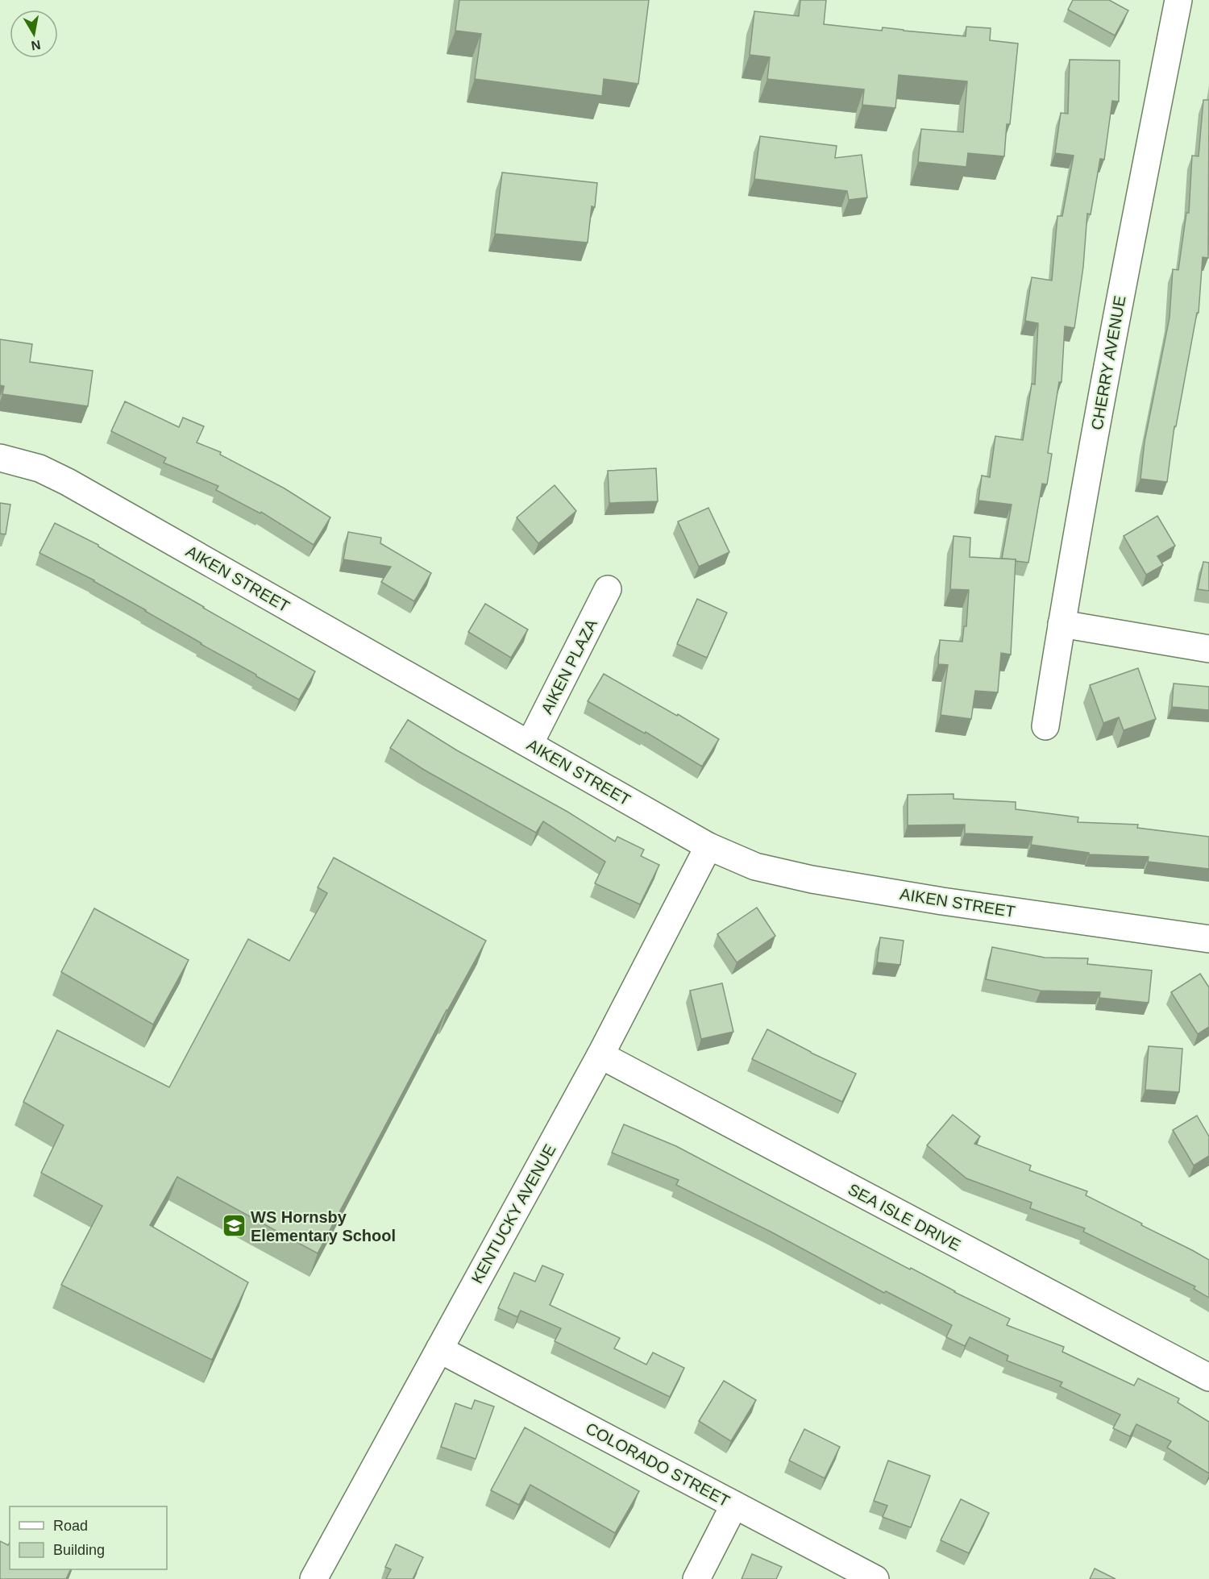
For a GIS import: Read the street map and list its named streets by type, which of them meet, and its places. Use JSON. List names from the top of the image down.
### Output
{
  "streets": {
    "street": [
      "CHERRY AVENUE",
      "AIKEN STREET",
      "AIKEN PLAZA",
      "KENTUCKY AVENUE",
      "SEA ISLE DRIVE",
      "COLORADO STREET"
    ]
  },
  "crossings": [
    ["AIKEN STREET", "AIKEN PLAZA"],
    ["AIKEN STREET", "KENTUCKY AVENUE"],
    ["KENTUCKY AVENUE", "SEA ISLE DRIVE"],
    ["KENTUCKY AVENUE", "COLORADO STREET"]
  ],
  "places": {
    "school or university": ["WS Hornsby Elementary School"]
  },
  "legend": ["Road", "Building"],
  "north": "bottom"
}
